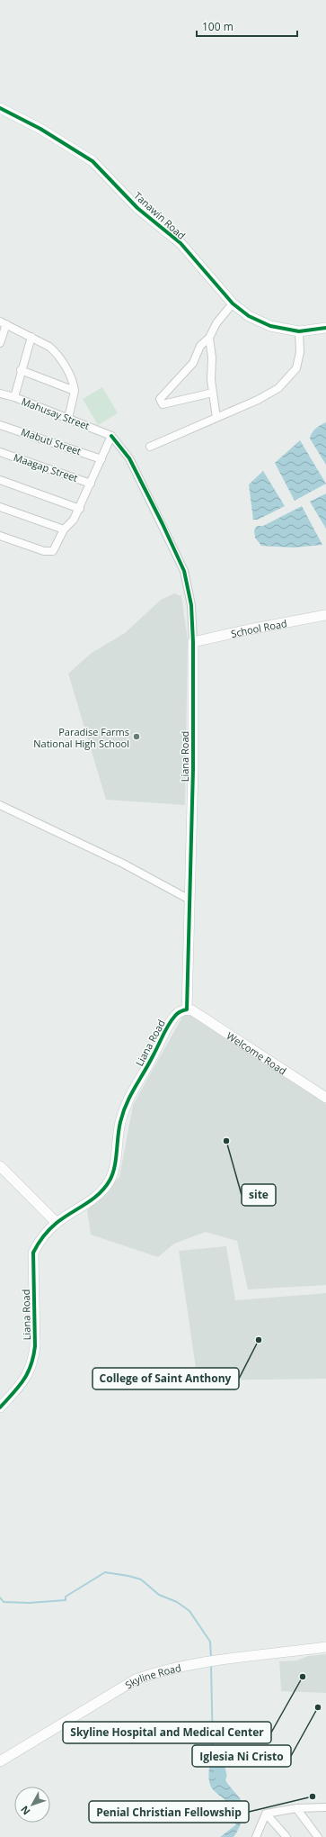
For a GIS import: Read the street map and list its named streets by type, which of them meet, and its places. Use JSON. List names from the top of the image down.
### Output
{
  "streets": {
    "street": [
      "Tanawin Road",
      "Mahusay Street",
      "Mabuti Street",
      "Maagap Street",
      "School Road",
      "Liana Road",
      "Welcome Road",
      "Skyline Road"
    ]
  },
  "crossings": [
    ["School Road", "Liana Road"],
    ["Liana Road", "Welcome Road"]
  ],
  "places": [
    "Paradise Farms National High School",
    "site",
    "College of Saint Anthony",
    "Skyline Hospital and Medical Center",
    "Iglesia Ni Cristo",
    "Penial Christian Fellowship"
  ],
  "scale_bar": "100 m",
  "north": "bottom left"
}
